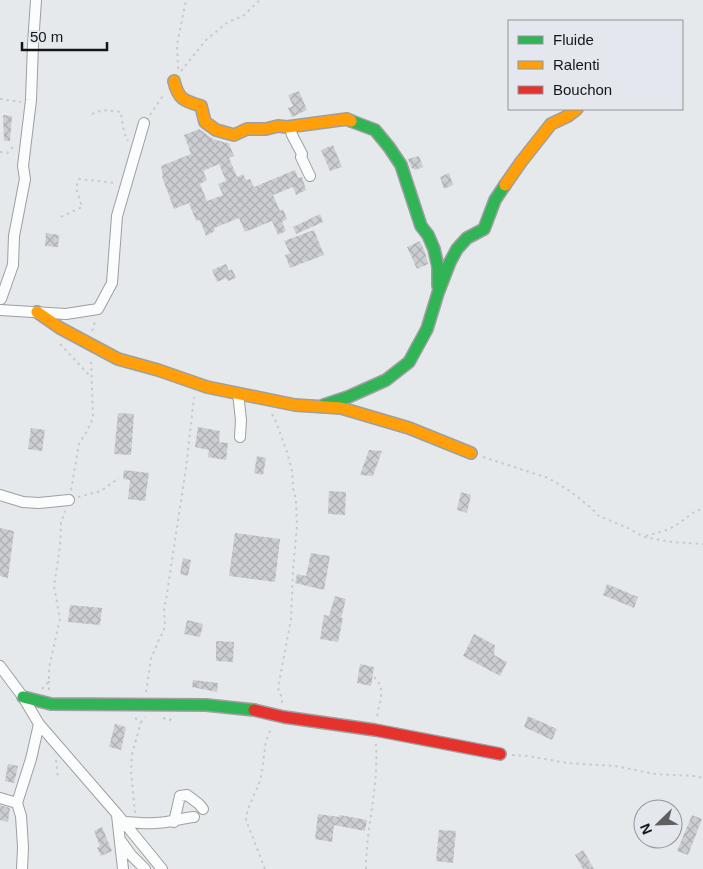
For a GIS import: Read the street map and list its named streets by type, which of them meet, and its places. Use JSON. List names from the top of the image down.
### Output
{
  "legend": ["Fluide", "Ralenti", "Bouchon"],
  "scale_bar": "50 m",
  "north": "bottom left"
}
